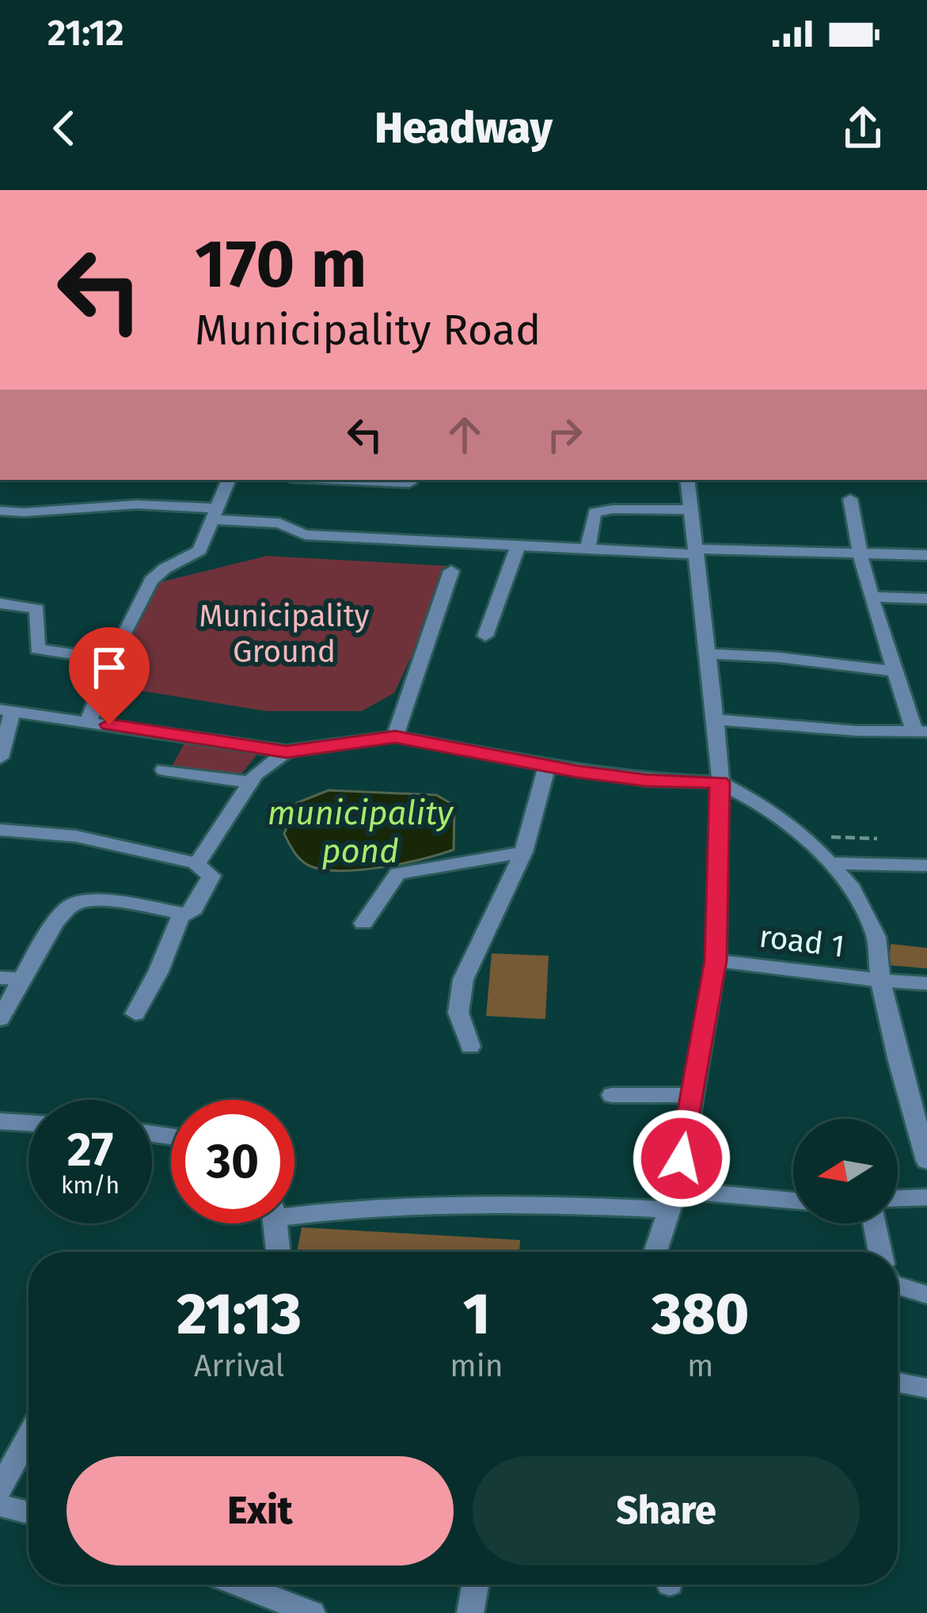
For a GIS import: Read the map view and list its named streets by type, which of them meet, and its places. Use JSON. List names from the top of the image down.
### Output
{
  "streets": {
    "street": ["road 1"]
  },
  "water": ["municipality pond"],
  "parks": ["Municipality Ground"],
  "north": "left",
  "page": {
    "status": "21:12",
    "header": "Headway",
    "turn": ["170 m", "Municipality Road"],
    "speed": "27 km/h",
    "limit": "30",
    "eta": [
      "21:13",
      "Arrival",
      "1",
      "min",
      "380",
      "m"
    ],
    "buttons": ["Exit", "Share"]
  }
}
